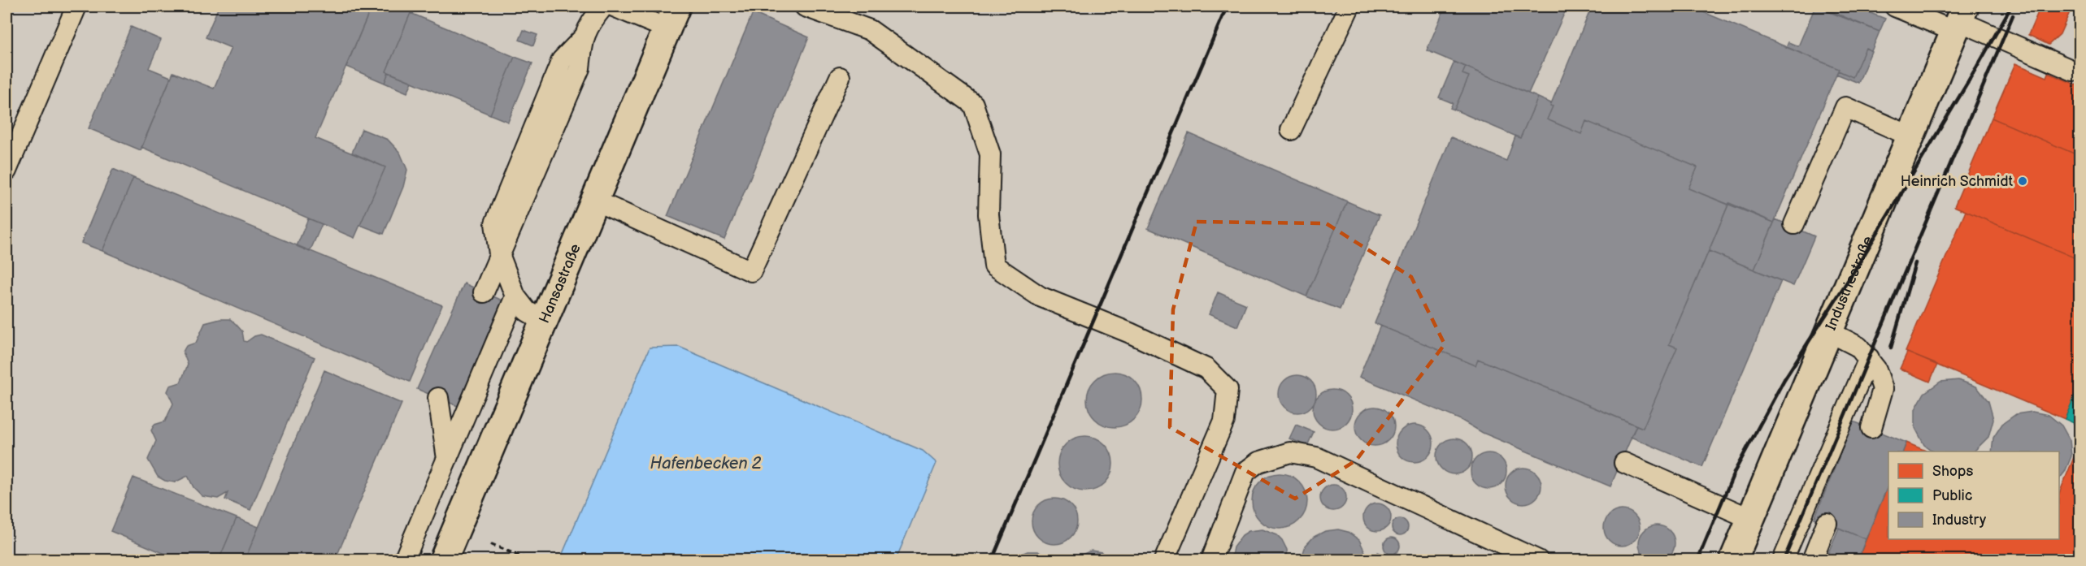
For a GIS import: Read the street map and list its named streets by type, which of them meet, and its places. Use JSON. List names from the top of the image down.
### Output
{
  "streets": {
    "street": ["Hansastraße", "Industriestraße"]
  },
  "water": ["Hafenbecken 2"],
  "places": ["Heinrich Schmidt"],
  "legend": ["Shops", "Public", "Industry"]
}
